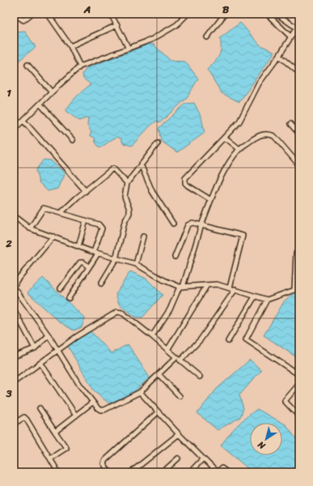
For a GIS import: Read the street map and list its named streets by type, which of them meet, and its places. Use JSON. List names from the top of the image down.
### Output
{
  "north": "bottom left",
  "grid": {
    "columns": ["A", "B"],
    "rows": ["1", "2", "3"]
  }
}
